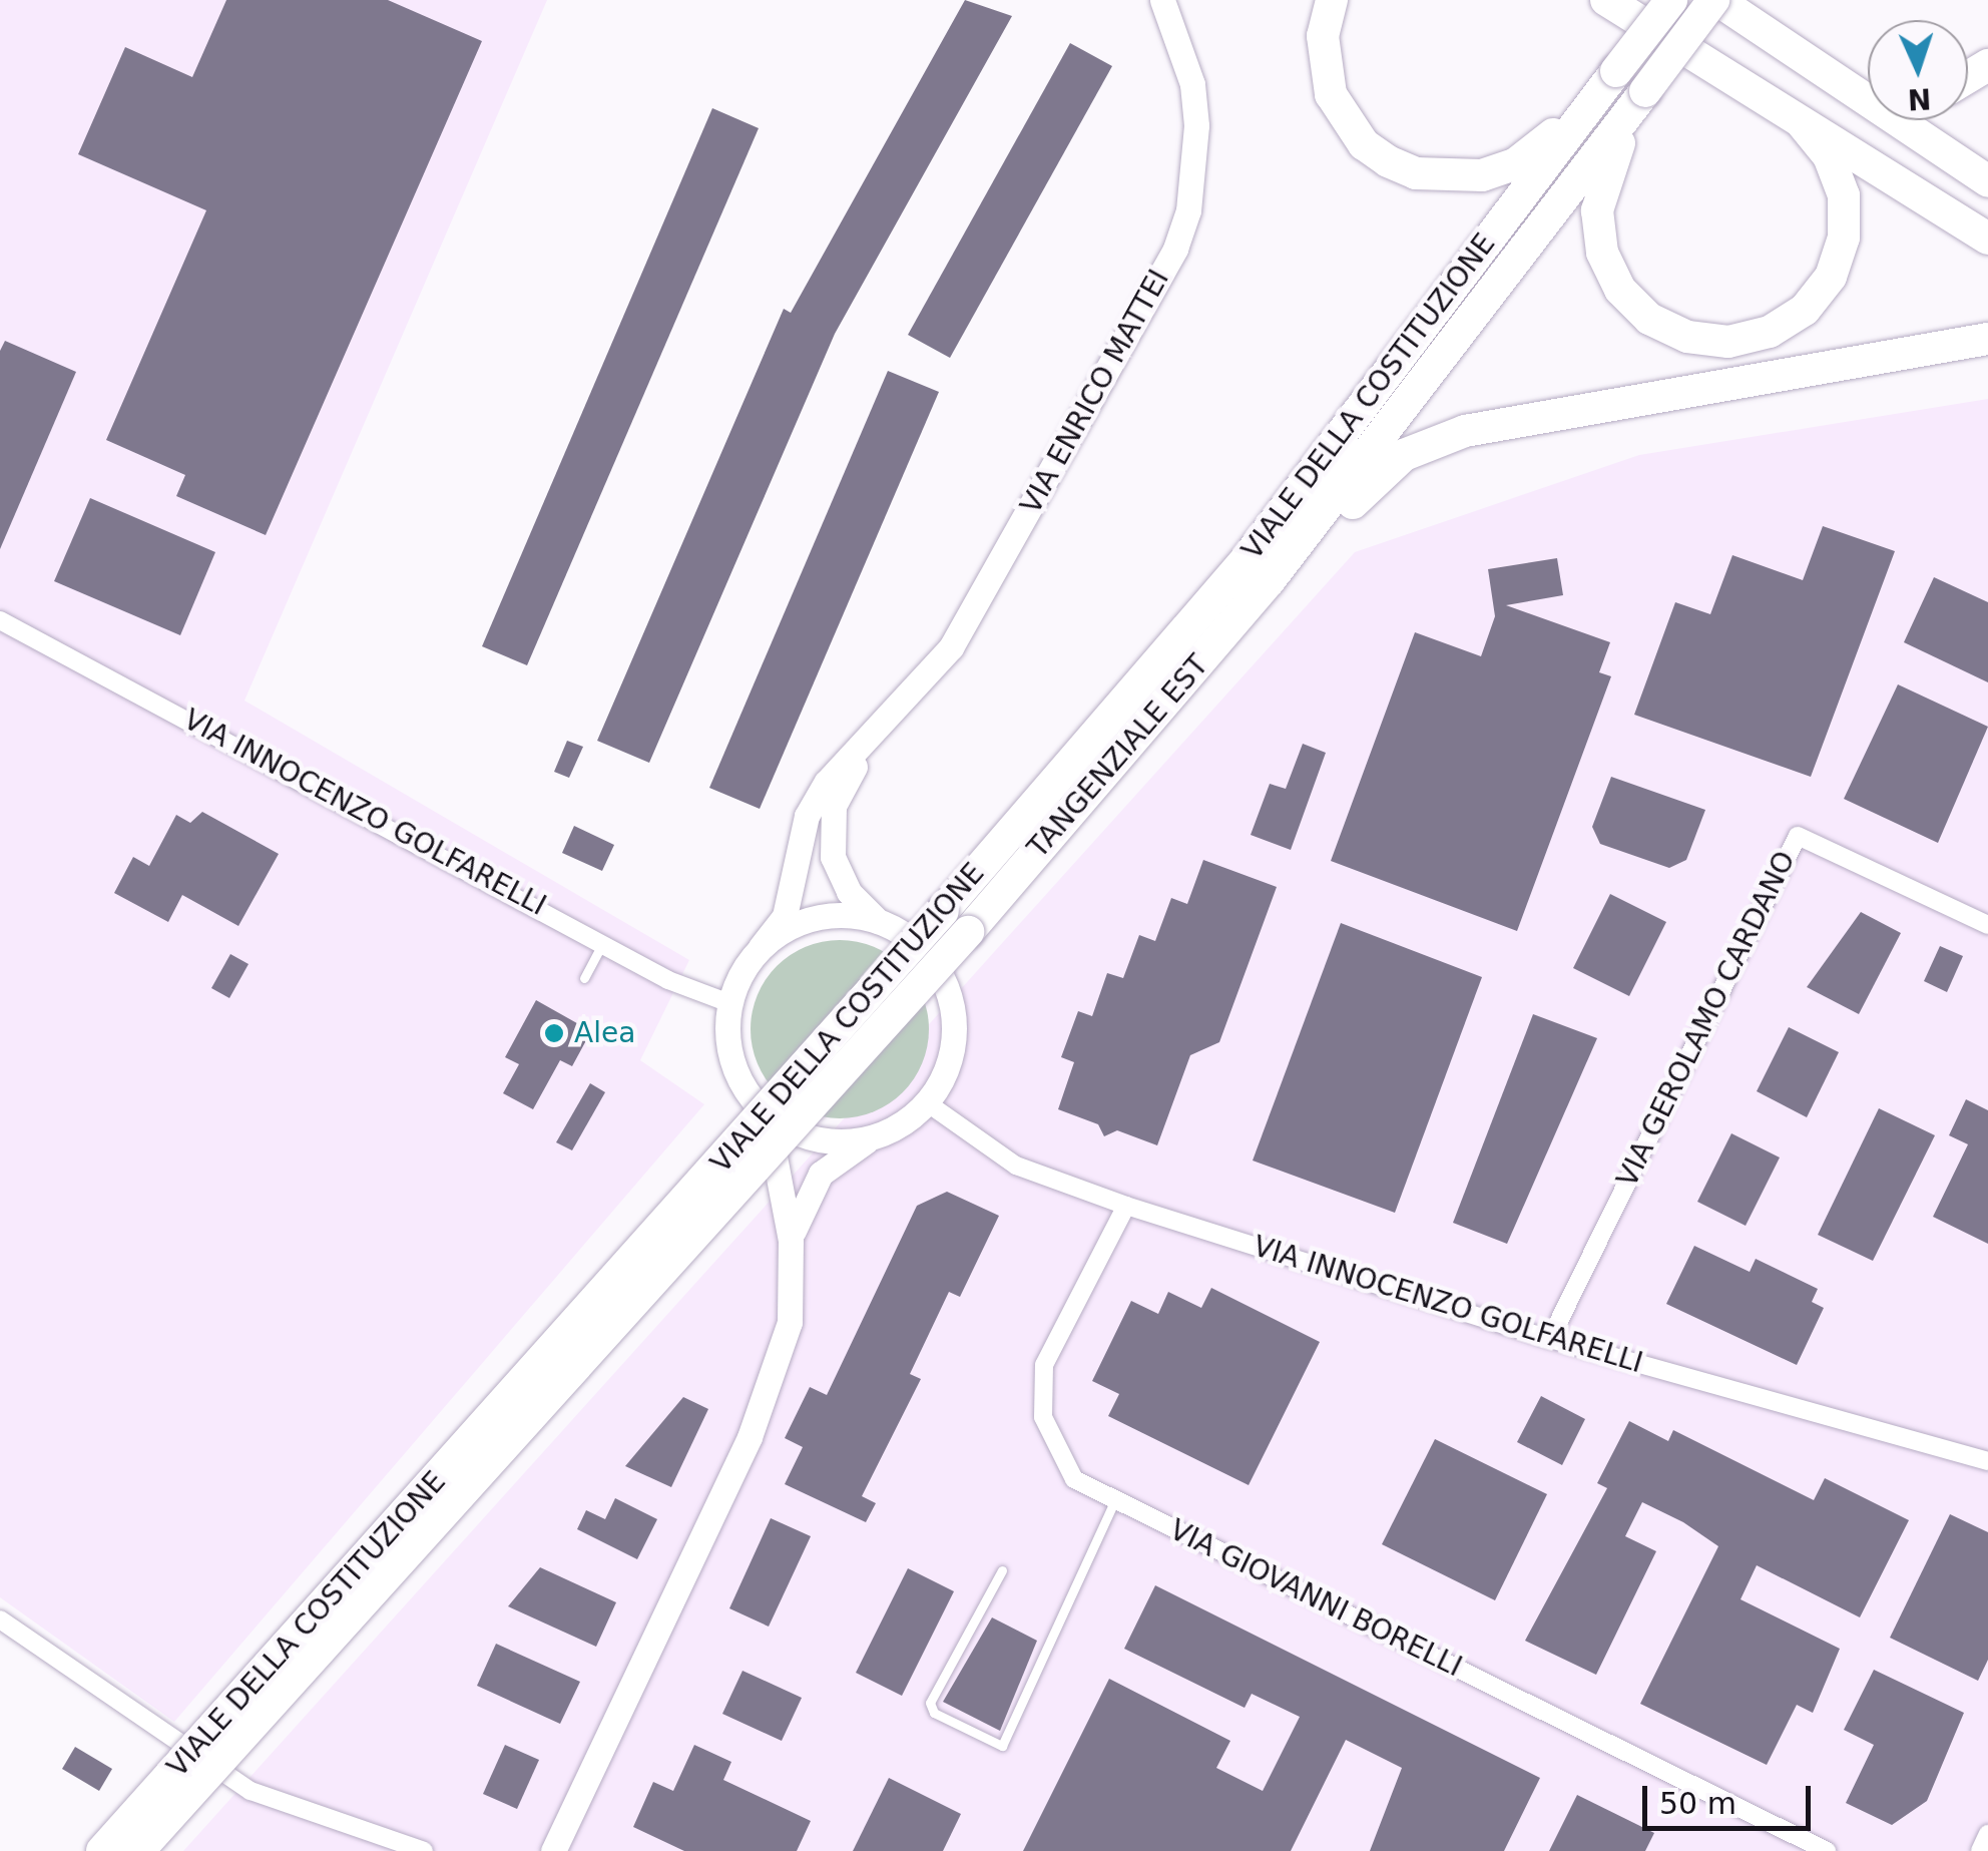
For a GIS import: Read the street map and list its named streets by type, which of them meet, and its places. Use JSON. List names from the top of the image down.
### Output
{
  "streets": {
    "highway": ["VIALE DELLA COSTITUZIONE", "TANGENZIALE EST"],
    "street": [
      "VIA ENRICO MATTEI",
      "VIA INNOCENZO GOLFARELLI",
      "VIA GEROLAMO CARDANO",
      "VIA GIOVANNI BORELLI"
    ]
  },
  "crossings": [
    ["VIA ENRICO MATTEI", "VIA INNOCENZO GOLFARELLI"],
    ["VIALE DELLA COSTITUZIONE", "TANGENZIALE EST"],
    ["VIA INNOCENZO GOLFARELLI", "VIA GEROLAMO CARDANO"],
    ["VIA INNOCENZO GOLFARELLI", "VIA GIOVANNI BORELLI"]
  ],
  "places": ["Alea"],
  "scale_bar": "50 m",
  "north": "bottom"
}
